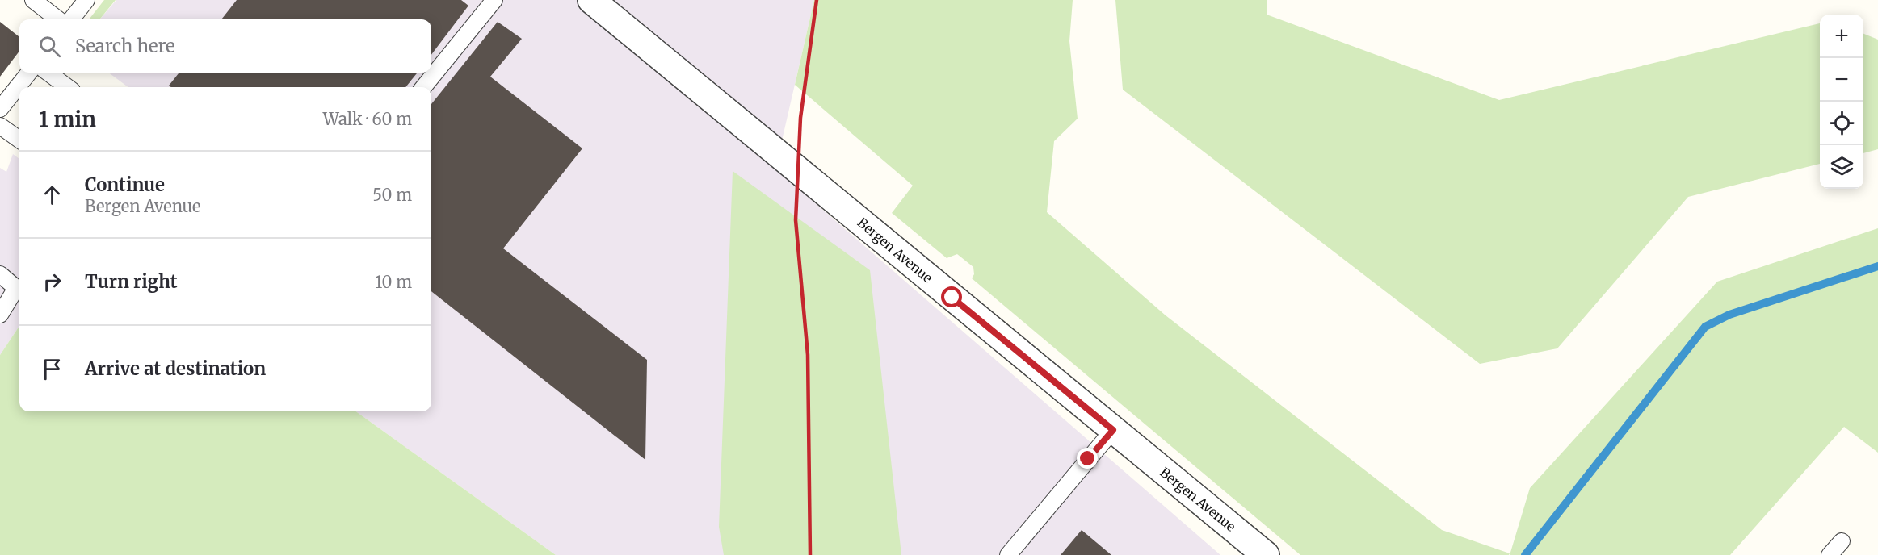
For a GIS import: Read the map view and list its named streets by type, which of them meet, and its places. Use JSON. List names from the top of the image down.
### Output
{
  "streets": {
    "street": ["Bergen Avenue"]
  },
  "page": {
    "map_buttons": ["+", "−"],
    "search": "Search here",
    "heading": ["1 min", "Walk · 60 m"],
    "list": [
      ["Continue", "Bergen Avenue", "50 m"],
      ["Turn right", "10 m"],
      "Arrive at destination"
    ]
  }
}
